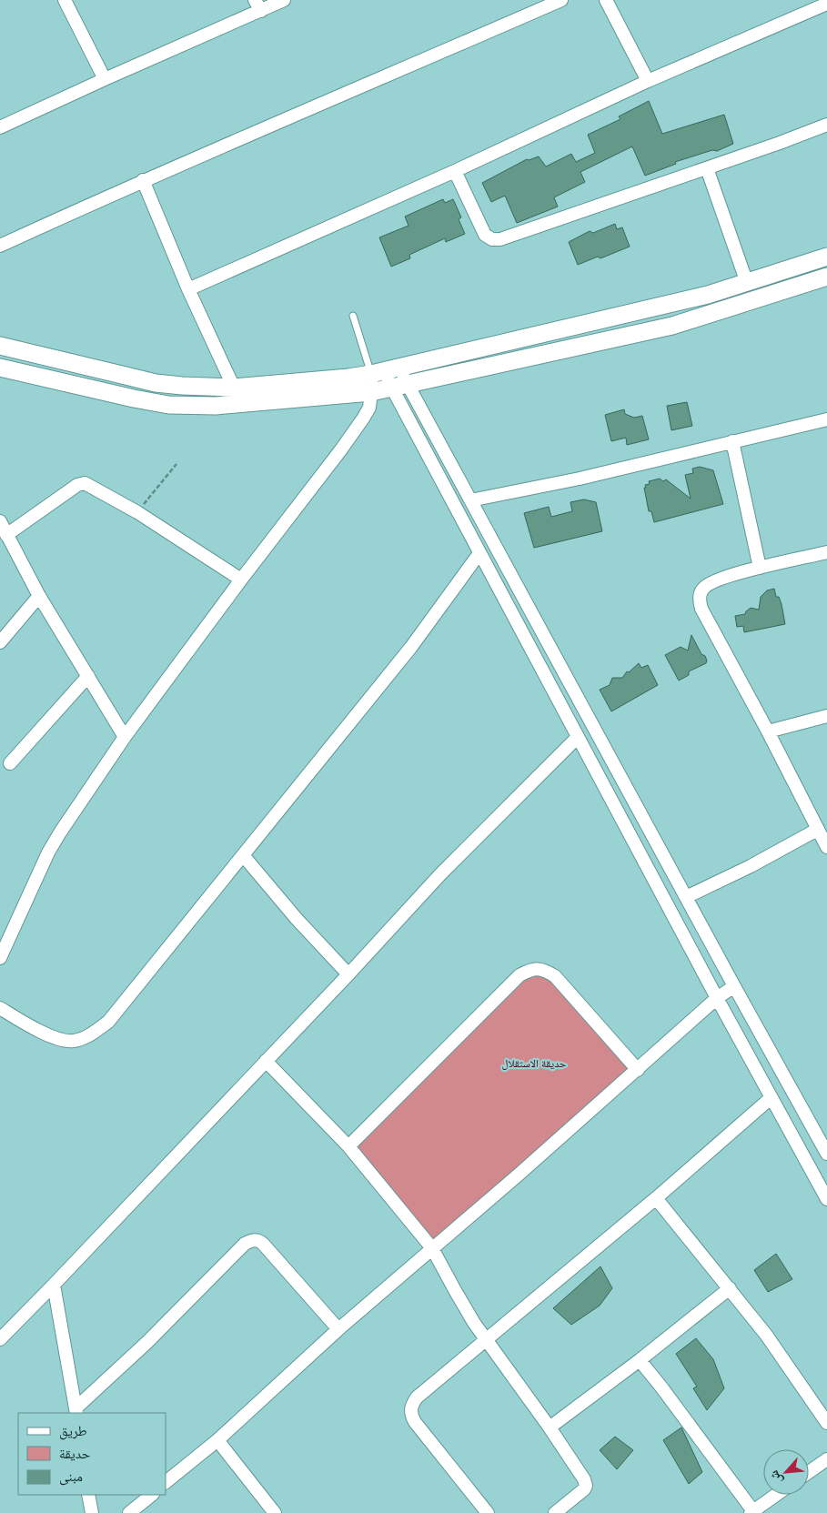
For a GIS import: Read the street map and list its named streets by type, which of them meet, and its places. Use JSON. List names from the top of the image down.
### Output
{
  "parks": ["حديقة الاستقلال"],
  "legend": ["طريق", "حديقة", "مبنى"],
  "north": "bottom left"
}
